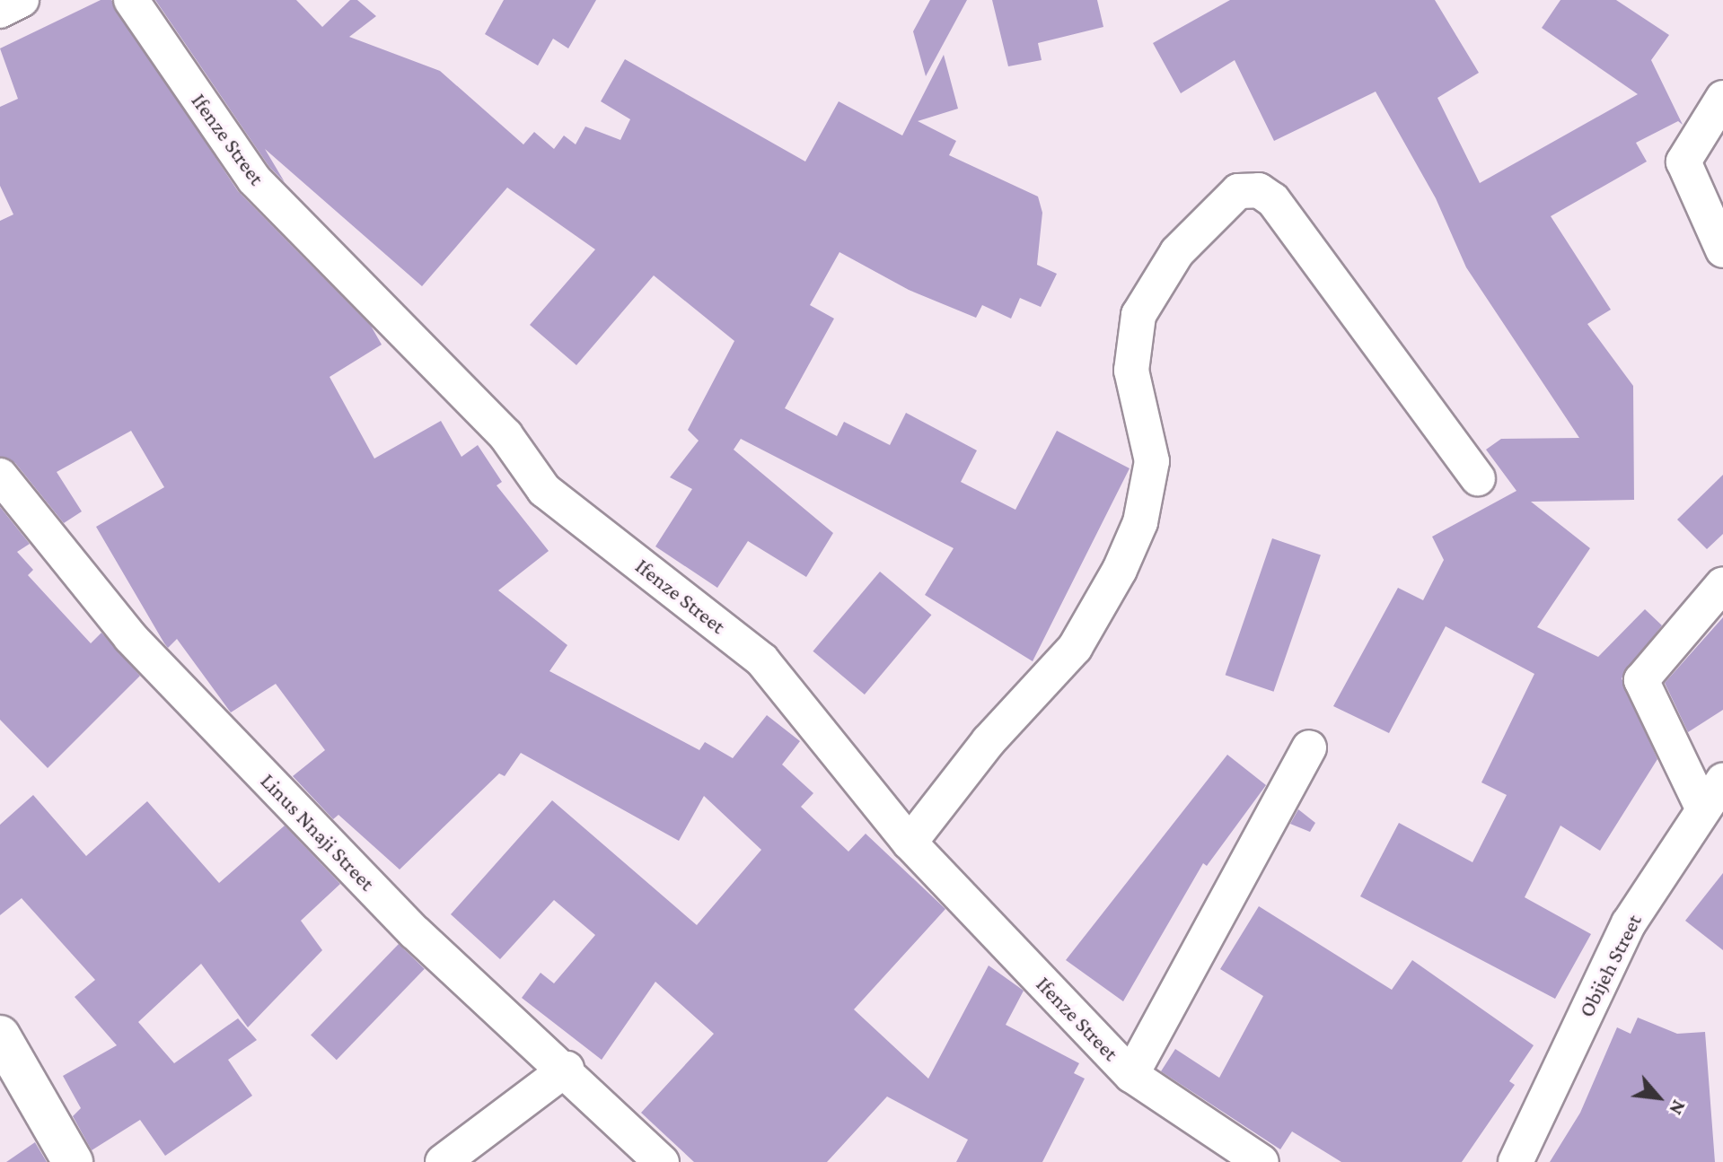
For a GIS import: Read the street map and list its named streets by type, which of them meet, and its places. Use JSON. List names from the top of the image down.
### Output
{
  "streets": {
    "street": ["Ifenze Street", "Linus Nnaji Street", "Obijeh Street"]
  },
  "north": "bottom right"
}
